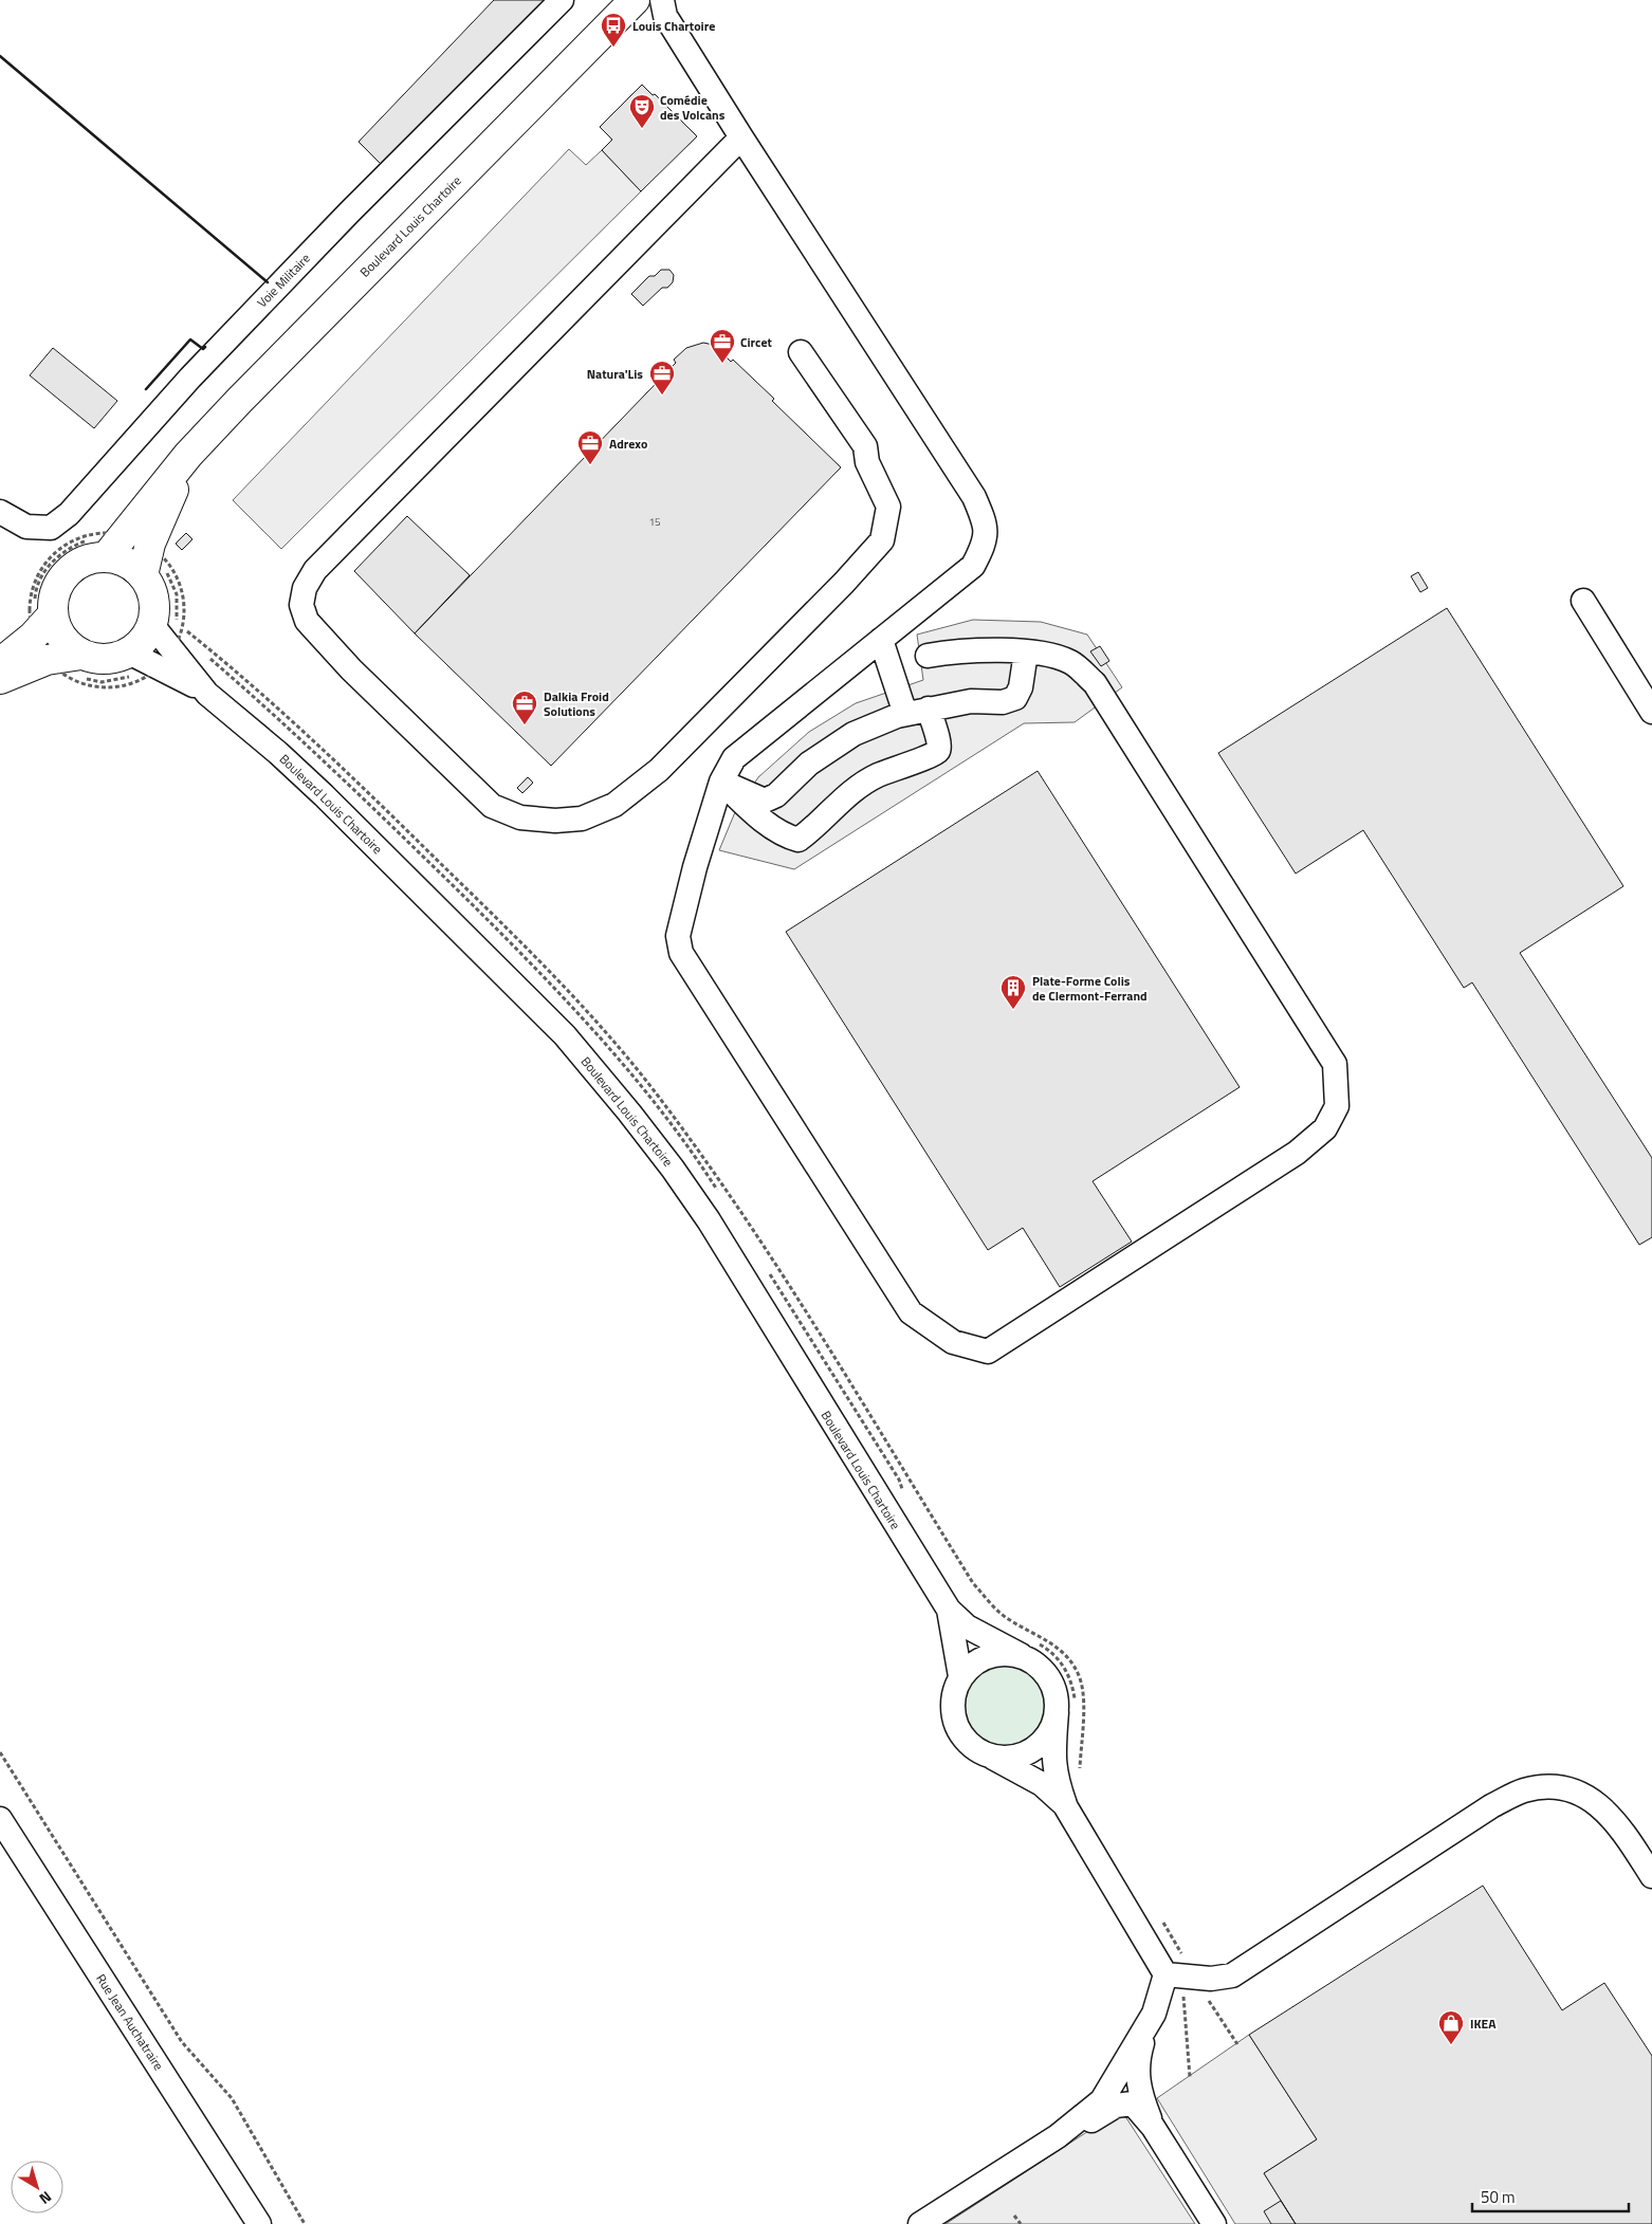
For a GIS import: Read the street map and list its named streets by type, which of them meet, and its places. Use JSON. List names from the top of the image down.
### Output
{
  "streets": {
    "main road": ["Boulevard Louis Chartoire"],
    "street": ["Voie Militaire", "Rue Jean Auchatraire"]
  },
  "places": {
    "bus stop": ["Louis Chartoire"],
    "theatre": ["Comédie des Volcans"],
    "office": [
      "Circet",
      "Natura'Lis",
      "Adrexo",
      "Dalkia Froid Solutions"
    ],
    "building": ["Plate-Forme Colis de Clermont-Ferrand"],
    "shop": ["IKEA"]
  },
  "house_numbers": ["15"],
  "scale_bar": "50 m",
  "north": "bottom right"
}
